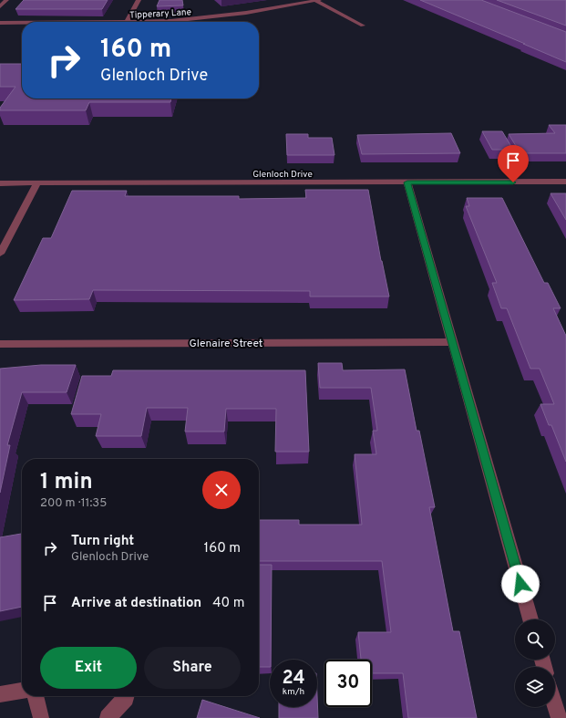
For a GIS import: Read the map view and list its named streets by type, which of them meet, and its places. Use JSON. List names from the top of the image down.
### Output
{
  "streets": {
    "street": ["Tipperary Lane", "Glenloch Drive", "Glenaire Street"]
  },
  "page": {
    "turn": ["160 m", "Glenloch Drive"],
    "heading": ["1 min", "200 m · 11:35"],
    "list": [
      {
        "name": "Turn right",
        "note": "Glenloch Drive",
        "value": "160 m"
      },
      {
        "name": "Arrive at destination",
        "value": "40 m"
      }
    ],
    "buttons": ["Exit", "Share"],
    "speed": "24 km/h",
    "limit": "30"
  }
}
